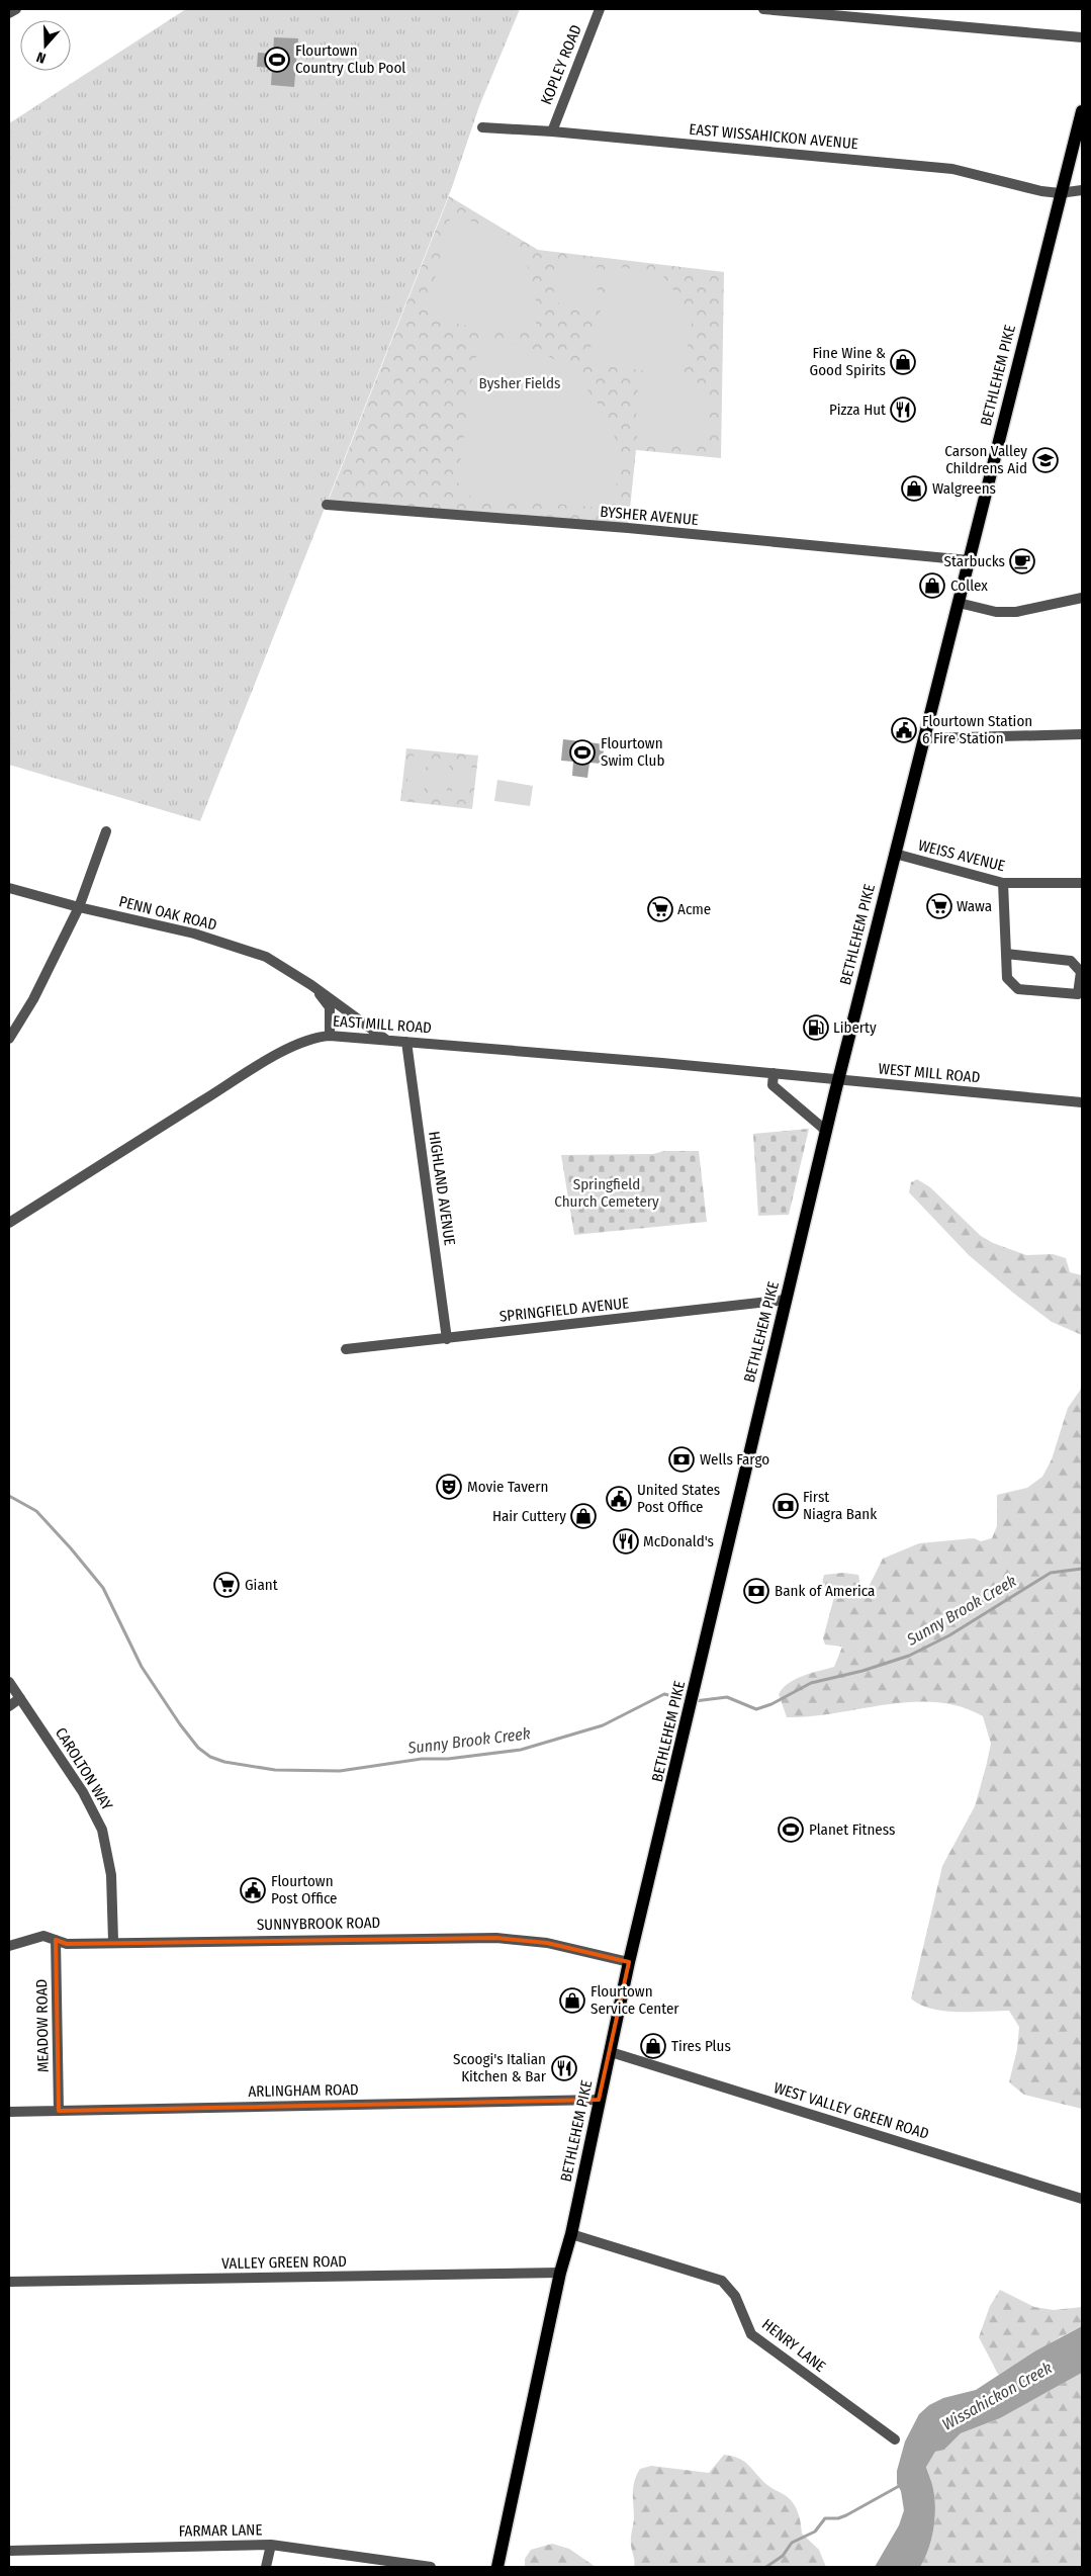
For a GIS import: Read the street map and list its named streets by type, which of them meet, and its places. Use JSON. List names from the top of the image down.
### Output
{
  "streets": {
    "main road": ["BETHLEHEM PIKE"],
    "street": [
      "KOPLEY ROAD",
      "EAST WISSAHICKON AVENUE",
      "BYSHER AVENUE",
      "WEISS AVENUE",
      "PENN OAK ROAD",
      "EAST MILL ROAD",
      "WEST MILL ROAD",
      "HIGHLAND AVENUE",
      "SPRINGFIELD AVENUE",
      "CAROLTON WAY",
      "SUNNYBROOK ROAD",
      "MEADOW ROAD",
      "ARLINGHAM ROAD",
      "WEST VALLEY GREEN ROAD",
      "VALLEY GREEN ROAD",
      "HENRY LANE",
      "FARMAR LANE"
    ]
  },
  "crossings": [
    ["KOPLEY ROAD", "EAST WISSAHICKON AVENUE"],
    ["EAST WISSAHICKON AVENUE", "BETHLEHEM PIKE"],
    ["BETHLEHEM PIKE", "BYSHER AVENUE"],
    ["BETHLEHEM PIKE", "WEISS AVENUE"],
    ["BETHLEHEM PIKE", "WEST MILL ROAD"],
    ["BETHLEHEM PIKE", "SPRINGFIELD AVENUE"],
    ["BETHLEHEM PIKE", "SUNNYBROOK ROAD"],
    ["BETHLEHEM PIKE", "ARLINGHAM ROAD"],
    ["BETHLEHEM PIKE", "WEST VALLEY GREEN ROAD"],
    ["BETHLEHEM PIKE", "VALLEY GREEN ROAD"],
    ["BETHLEHEM PIKE", "HENRY LANE"],
    ["PENN OAK ROAD", "EAST MILL ROAD"],
    ["EAST MILL ROAD", "WEST MILL ROAD"],
    ["EAST MILL ROAD", "HIGHLAND AVENUE"],
    ["HIGHLAND AVENUE", "SPRINGFIELD AVENUE"],
    ["CAROLTON WAY", "SUNNYBROOK ROAD"],
    ["SUNNYBROOK ROAD", "MEADOW ROAD"],
    ["MEADOW ROAD", "ARLINGHAM ROAD"]
  ],
  "water": ["Sunny Brook Creek", "Wissahickon Creek"],
  "parks": ["Bysher Fields", "Springfield Church Cemetery"],
  "places": {
    "sports": ["Flourtown Country Club Pool", "Flourtown Swim Club", "Planet Fitness"],
    "shop": [
      "Fine Wine & Good Spirits",
      "Walgreens",
      "Collex",
      "Hair Cuttery",
      "Flourtown Service Center",
      "Tires Plus"
    ],
    "restaurant": ["Pizza Hut", "McDonald's", "Scoogi's Italian Kitchen & Bar"],
    "school or university": ["Carson Valley Childrens Aid"],
    "cafe": ["Starbucks"],
    "public building": ["Flourtown Station 6 Fire Station", "United States Post Office", "Flourtown Post Office"],
    "supermarket": ["Wawa", "Acme", "Giant"],
    "fuel station": ["Liberty"],
    "bank": ["Wells Fargo", "First Niagra Bank", "Bank of America"],
    "theatre": ["Movie Tavern"]
  },
  "north": "bottom"
}
